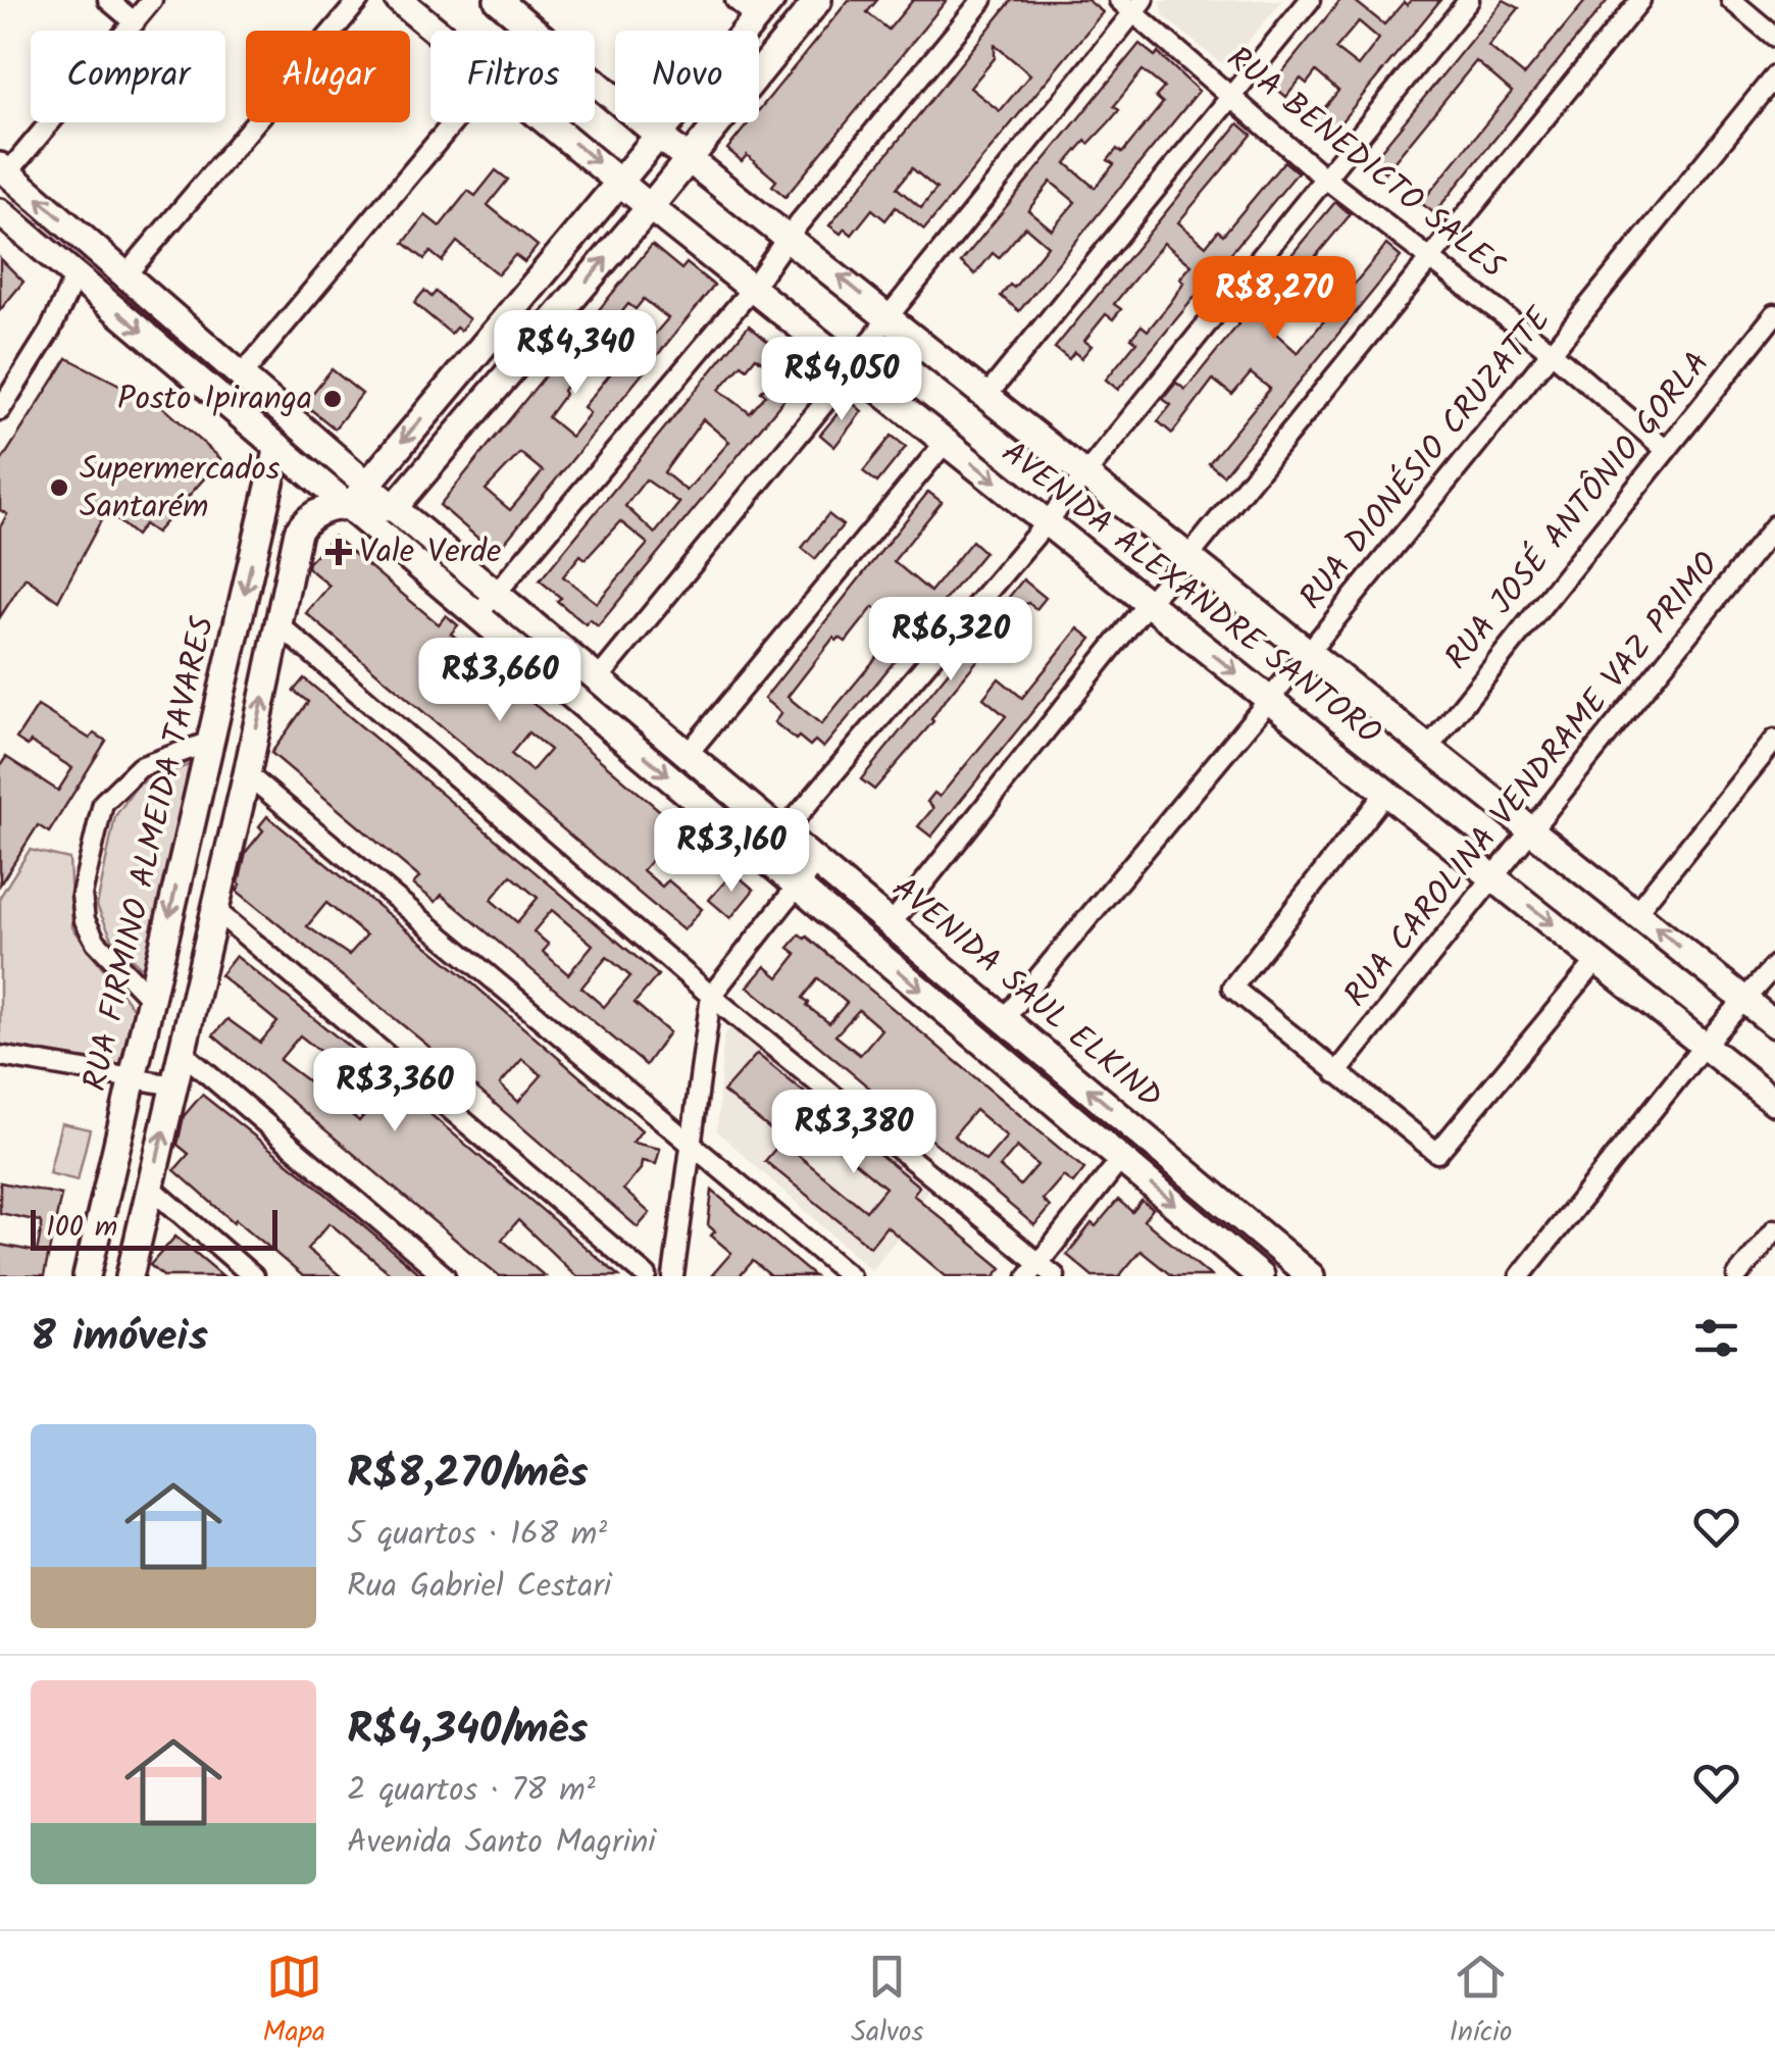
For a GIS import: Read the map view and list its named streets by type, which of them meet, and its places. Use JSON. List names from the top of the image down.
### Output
{
  "streets": {
    "street": [
      "RUA BENEDICTO SALES",
      "RUA DIONÉSIO CRUZATTE",
      "RUA JOSÉ ANTÔNIO GORLA",
      "AVENIDA ALEXANDRE SANTORO",
      "RUA CAROLINA VENDRAME VAZ PRIMO",
      "RUA FIRMINO ALMEIDA TAVARES",
      "AVENIDA SAUL ELKIND"
    ]
  },
  "crossings": [
    ["RUA BENEDICTO SALES", "RUA DIONÉSIO CRUZATTE"],
    ["RUA BENEDICTO SALES", "RUA JOSÉ ANTÔNIO GORLA"],
    ["RUA DIONÉSIO CRUZATTE", "AVENIDA ALEXANDRE SANTORO"],
    ["RUA DIONÉSIO CRUZATTE", "AVENIDA SAUL ELKIND"],
    ["RUA JOSÉ ANTÔNIO GORLA", "AVENIDA ALEXANDRE SANTORO"],
    ["AVENIDA ALEXANDRE SANTORO", "RUA CAROLINA VENDRAME VAZ PRIMO"],
    ["RUA FIRMINO ALMEIDA TAVARES", "AVENIDA SAUL ELKIND"]
  ],
  "places": {
    "other": ["Posto Ipiranga", "Supermercados Santarém"],
    "health": ["Vale Verde"]
  },
  "scale_bar": "100 m",
  "page": {
    "chip": [
      "Comprar",
      "Alugar",
      "Filtros",
      "Novo"
    ],
    "price": [
      "R$8,270",
      "R$4,340",
      "R$4,050",
      "R$6,320",
      "R$3,660",
      "R$3,160",
      "R$3,360",
      "R$3,380"
    ],
    "scale": "100 m",
    "heading": "8 imóveis",
    "list": [
      {
        "name": "R$8,270/mês",
        "note": "5 quartos · 168 m² · Rua Gabriel Cestari"
      },
      {
        "name": "R$4,340/mês",
        "note": "2 quartos · 78 m² · Avenida Santo Magrini"
      }
    ],
    "tabs": ["Mapa", "Salvos", "Início"]
  }
}
